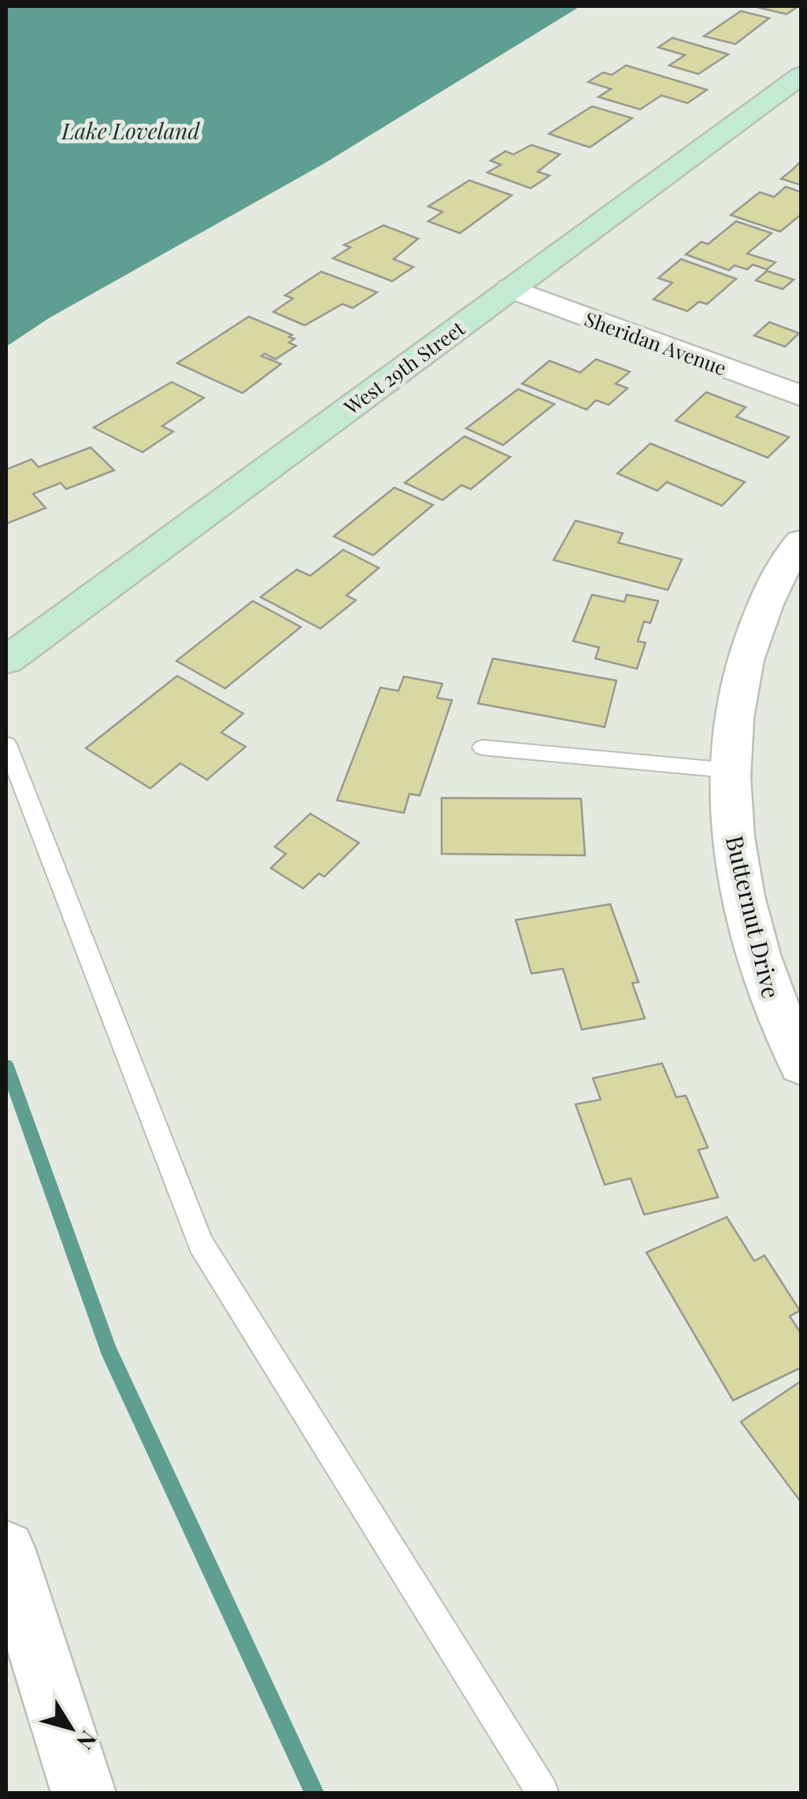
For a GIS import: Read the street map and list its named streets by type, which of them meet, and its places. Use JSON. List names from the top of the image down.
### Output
{
  "streets": {
    "main road": ["West 29th Street"],
    "street": ["Sheridan Avenue", "Butternut Drive"]
  },
  "crossings": [
    ["Sheridan Avenue", "West 29th Street"]
  ],
  "water": ["Lake Loveland"],
  "north": "bottom right"
}
